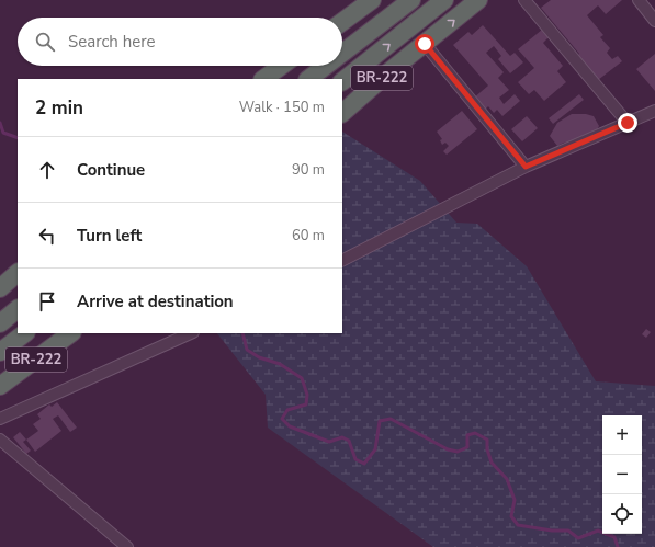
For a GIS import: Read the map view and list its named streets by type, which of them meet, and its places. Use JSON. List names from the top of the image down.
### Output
{
  "streets": {
    "highway": ["BR-222"]
  },
  "page": {
    "search": "Search here",
    "heading": ["2 min", "Walk · 150 m"],
    "list": [
      ["Continue", "90 m"],
      ["Turn left", "60 m"],
      "Arrive at destination"
    ],
    "map_buttons": ["+", "−"]
  }
}
